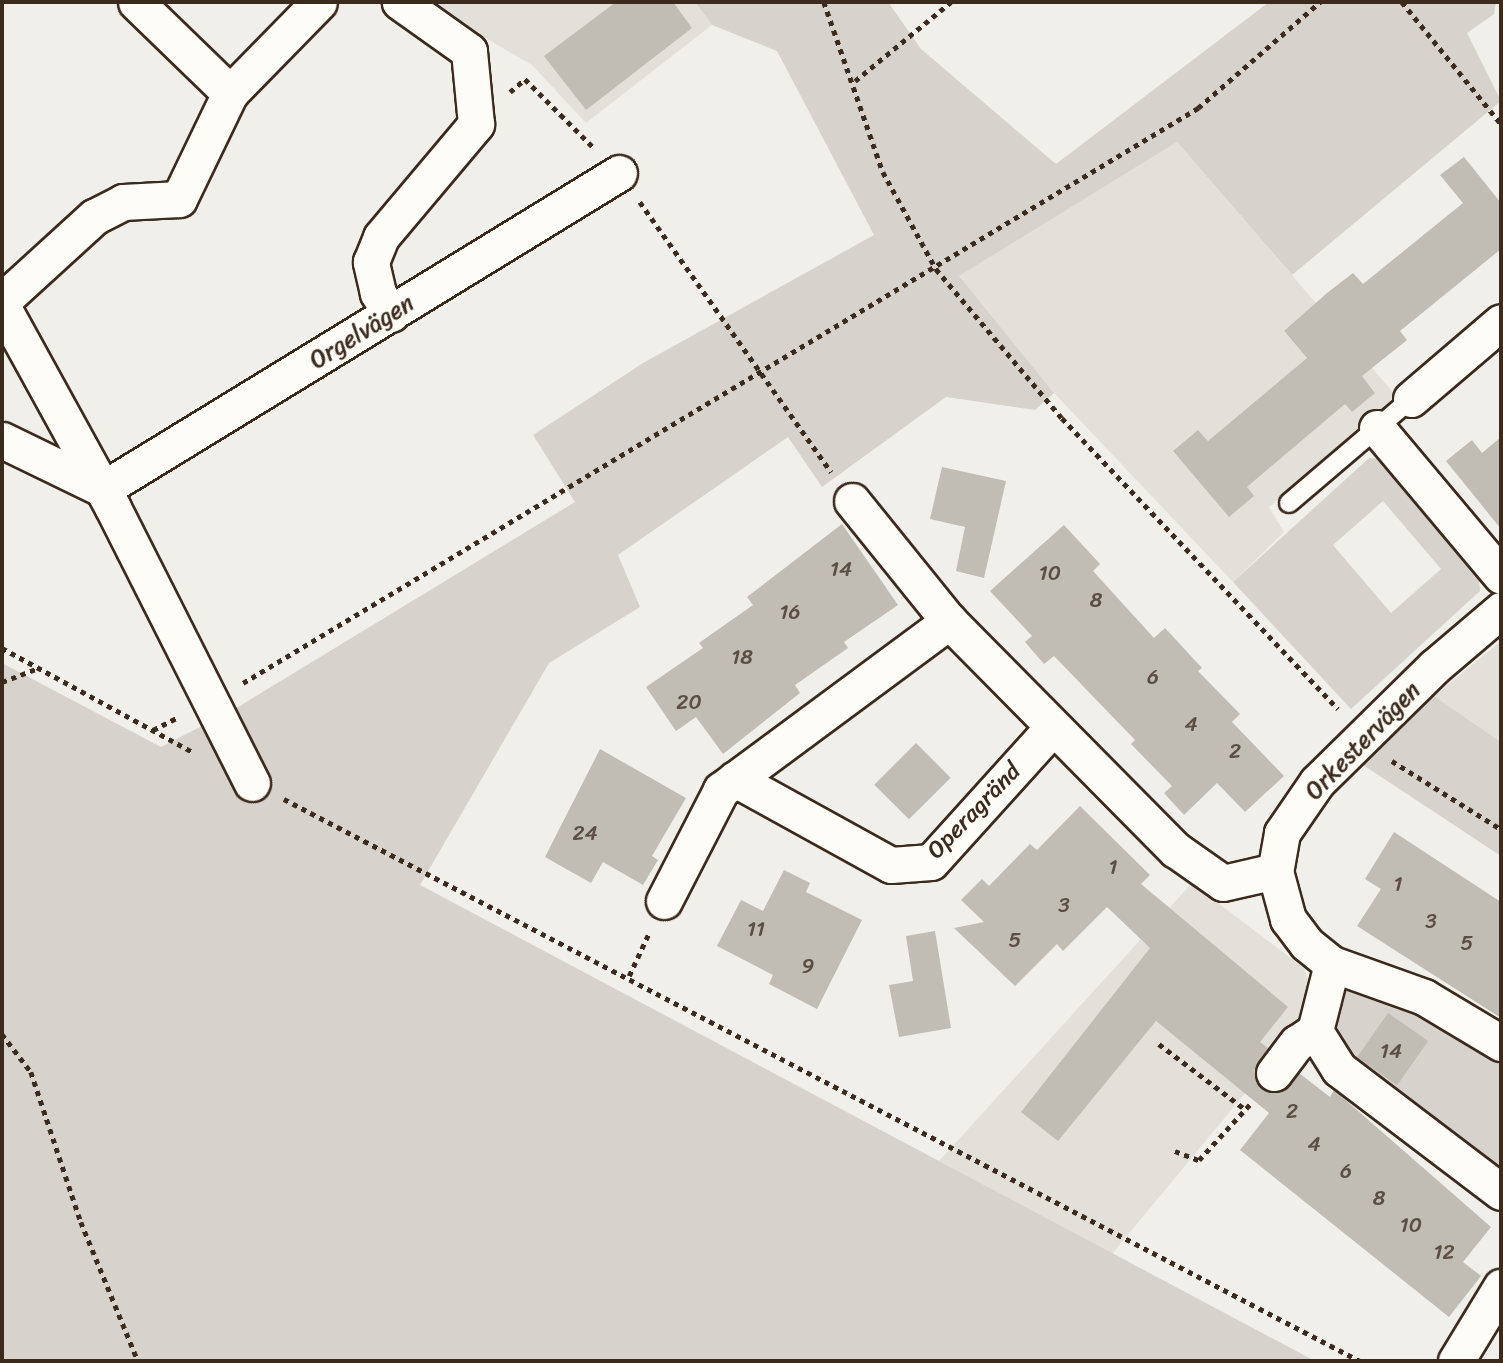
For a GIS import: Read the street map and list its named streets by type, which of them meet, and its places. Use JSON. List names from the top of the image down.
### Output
{
  "streets": {
    "street": ["Orgelvägen", "Orkestervägen", "Operagränd"]
  },
  "house_numbers": [
    "14",
    "10",
    "8",
    "16",
    "18",
    "6",
    "20",
    "4",
    "2",
    "24",
    "1",
    "1",
    "3",
    "3",
    "11",
    "5",
    "5",
    "9",
    "14",
    "2",
    "4",
    "6",
    "8",
    "10",
    "12"
  ]
}
